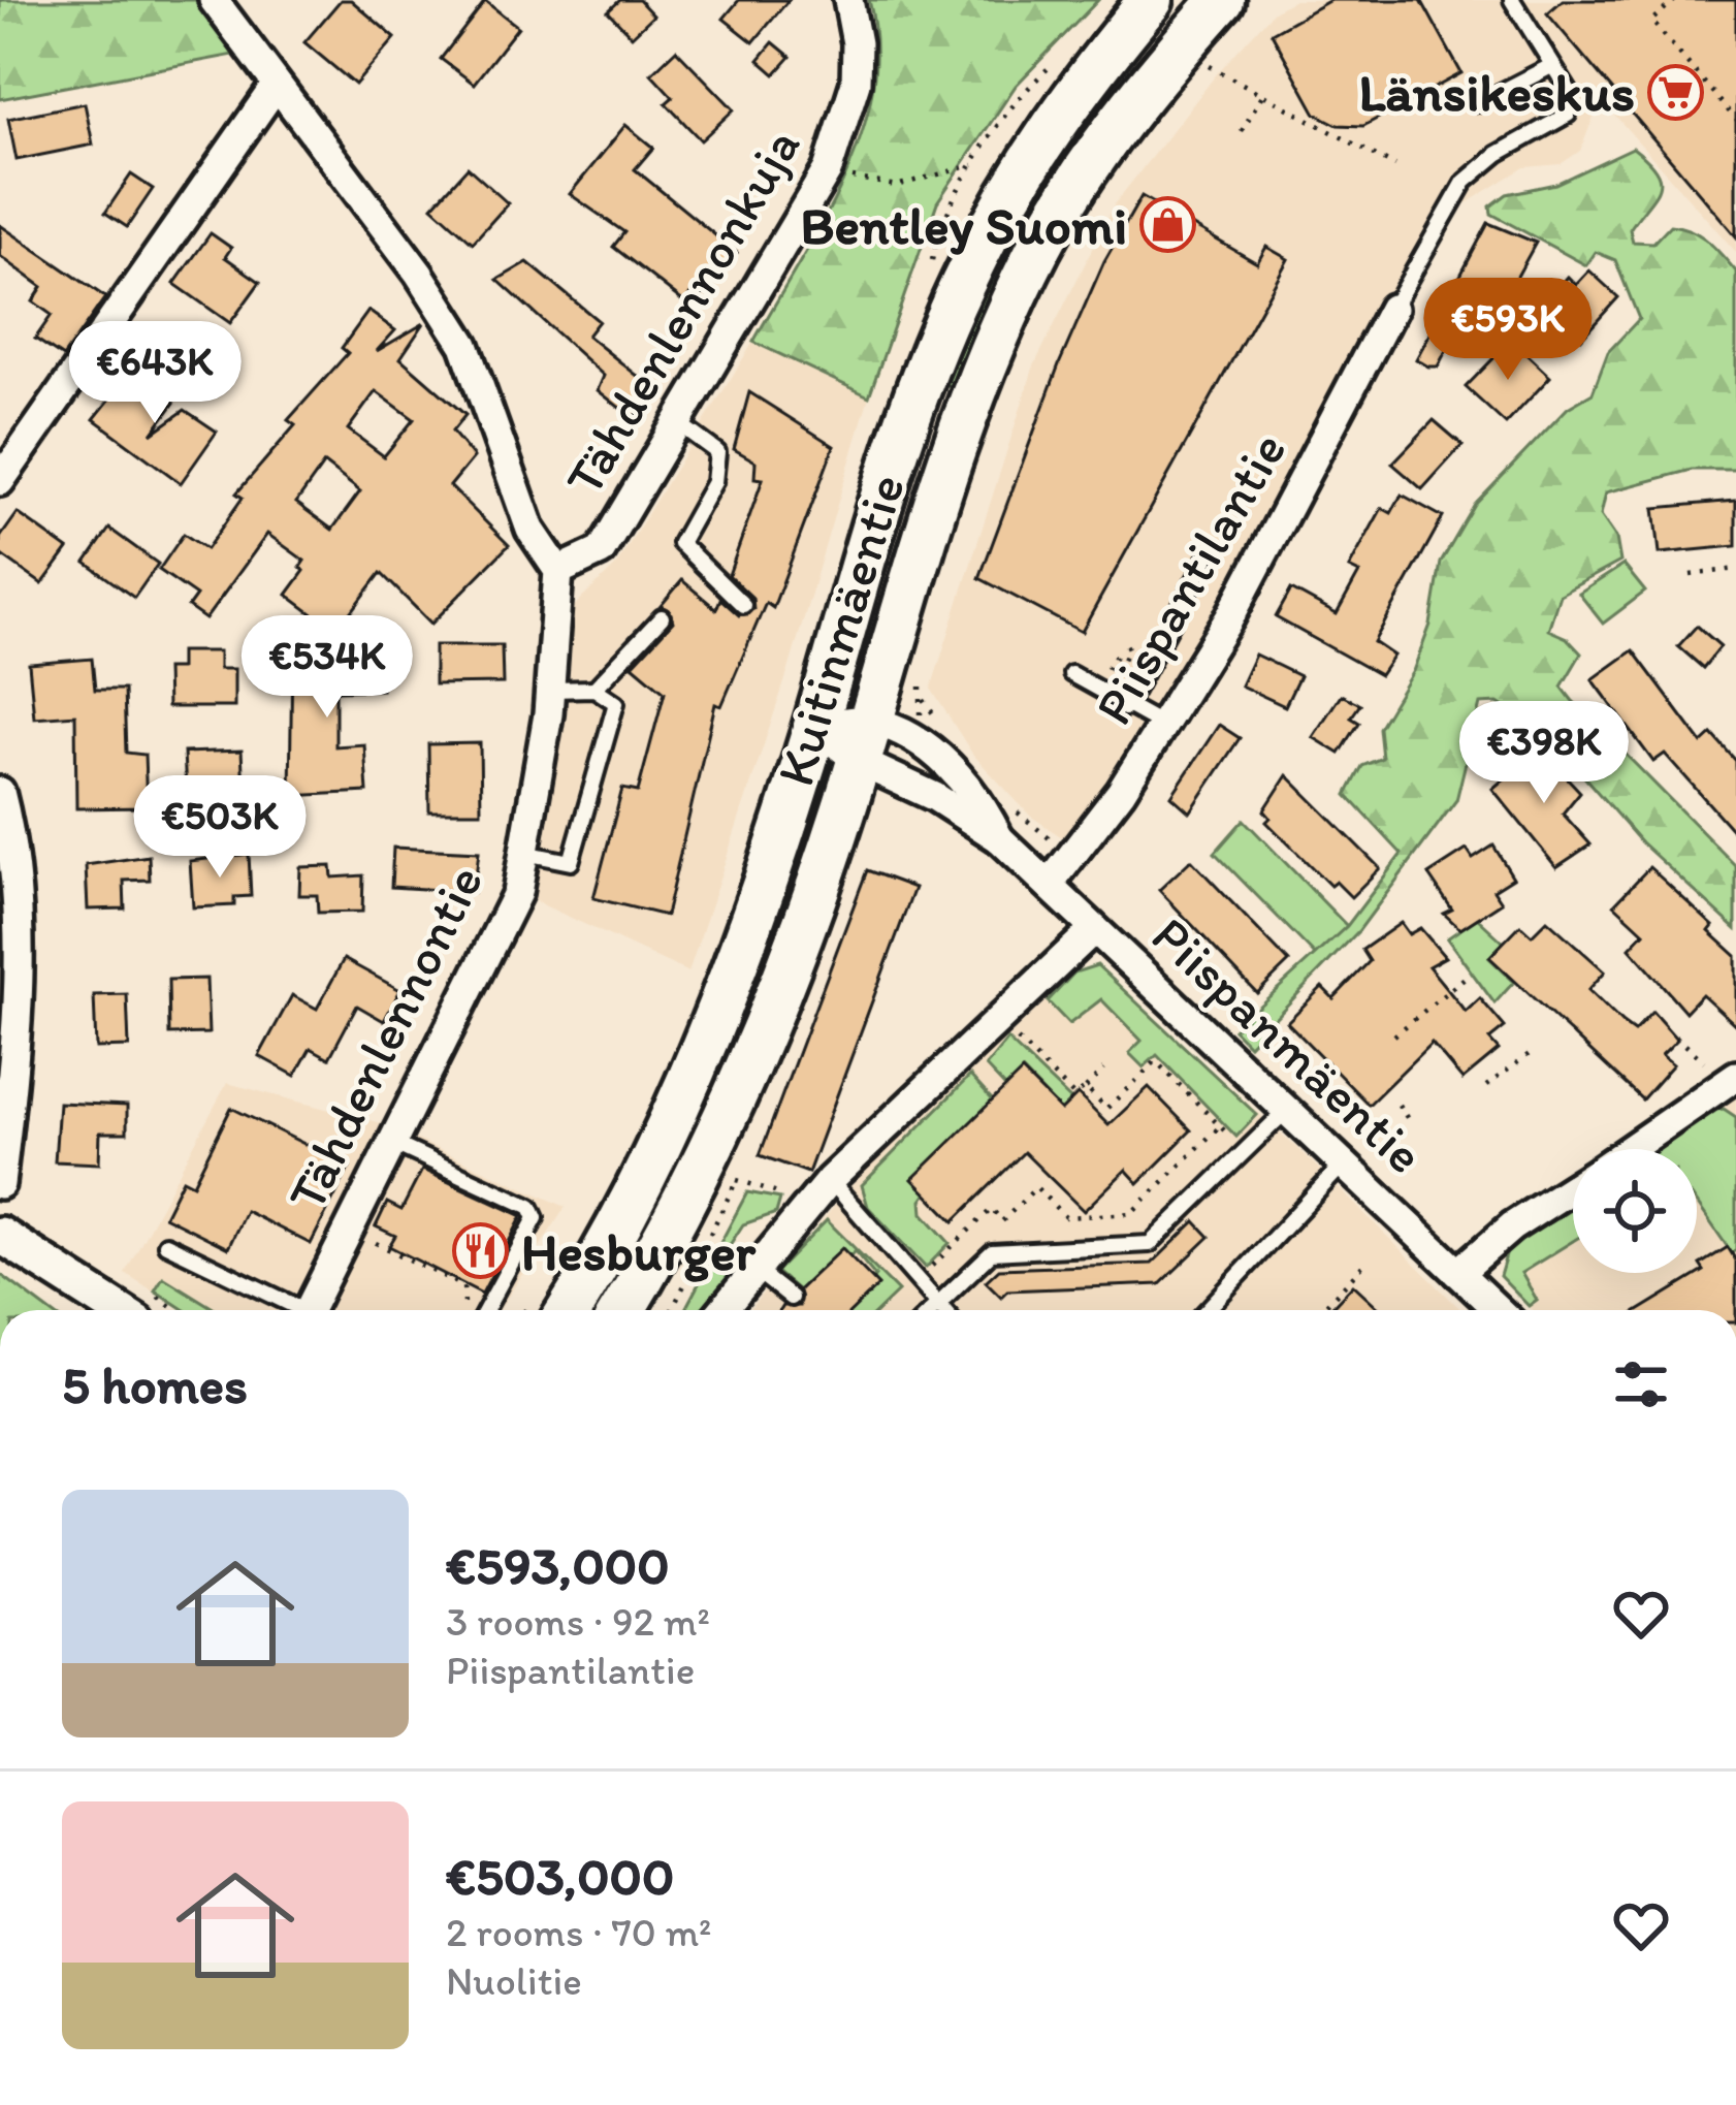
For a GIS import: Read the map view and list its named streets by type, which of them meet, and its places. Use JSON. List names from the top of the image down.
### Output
{
  "streets": {
    "main road": ["Kuitinmäentie"],
    "street": [
      "Tähdenlennonkuja",
      "Piispantilantie",
      "Tähdenlennontie",
      "Piispanmäentie"
    ]
  },
  "crossings": [
    ["Tähdenlennonkuja", "Tähdenlennontie"],
    ["Piispantilantie", "Piispanmäentie"],
    ["Kuitinmäentie", "Piispanmäentie"]
  ],
  "places": {
    "supermarket": ["Länsikeskus"],
    "shop": ["Bentley Suomi"],
    "restaurant": ["Hesburger"]
  },
  "page": {
    "price": [
      "€593K",
      "€643K",
      "€534K",
      "€398K",
      "€503K"
    ],
    "heading": "5 homes",
    "list": [
      {
        "name": "€593,000",
        "note": "3 rooms · 92 m² · Piispantilantie"
      },
      {
        "name": "€503,000",
        "note": "2 rooms · 70 m² · Nuolitie"
      }
    ]
  }
}
